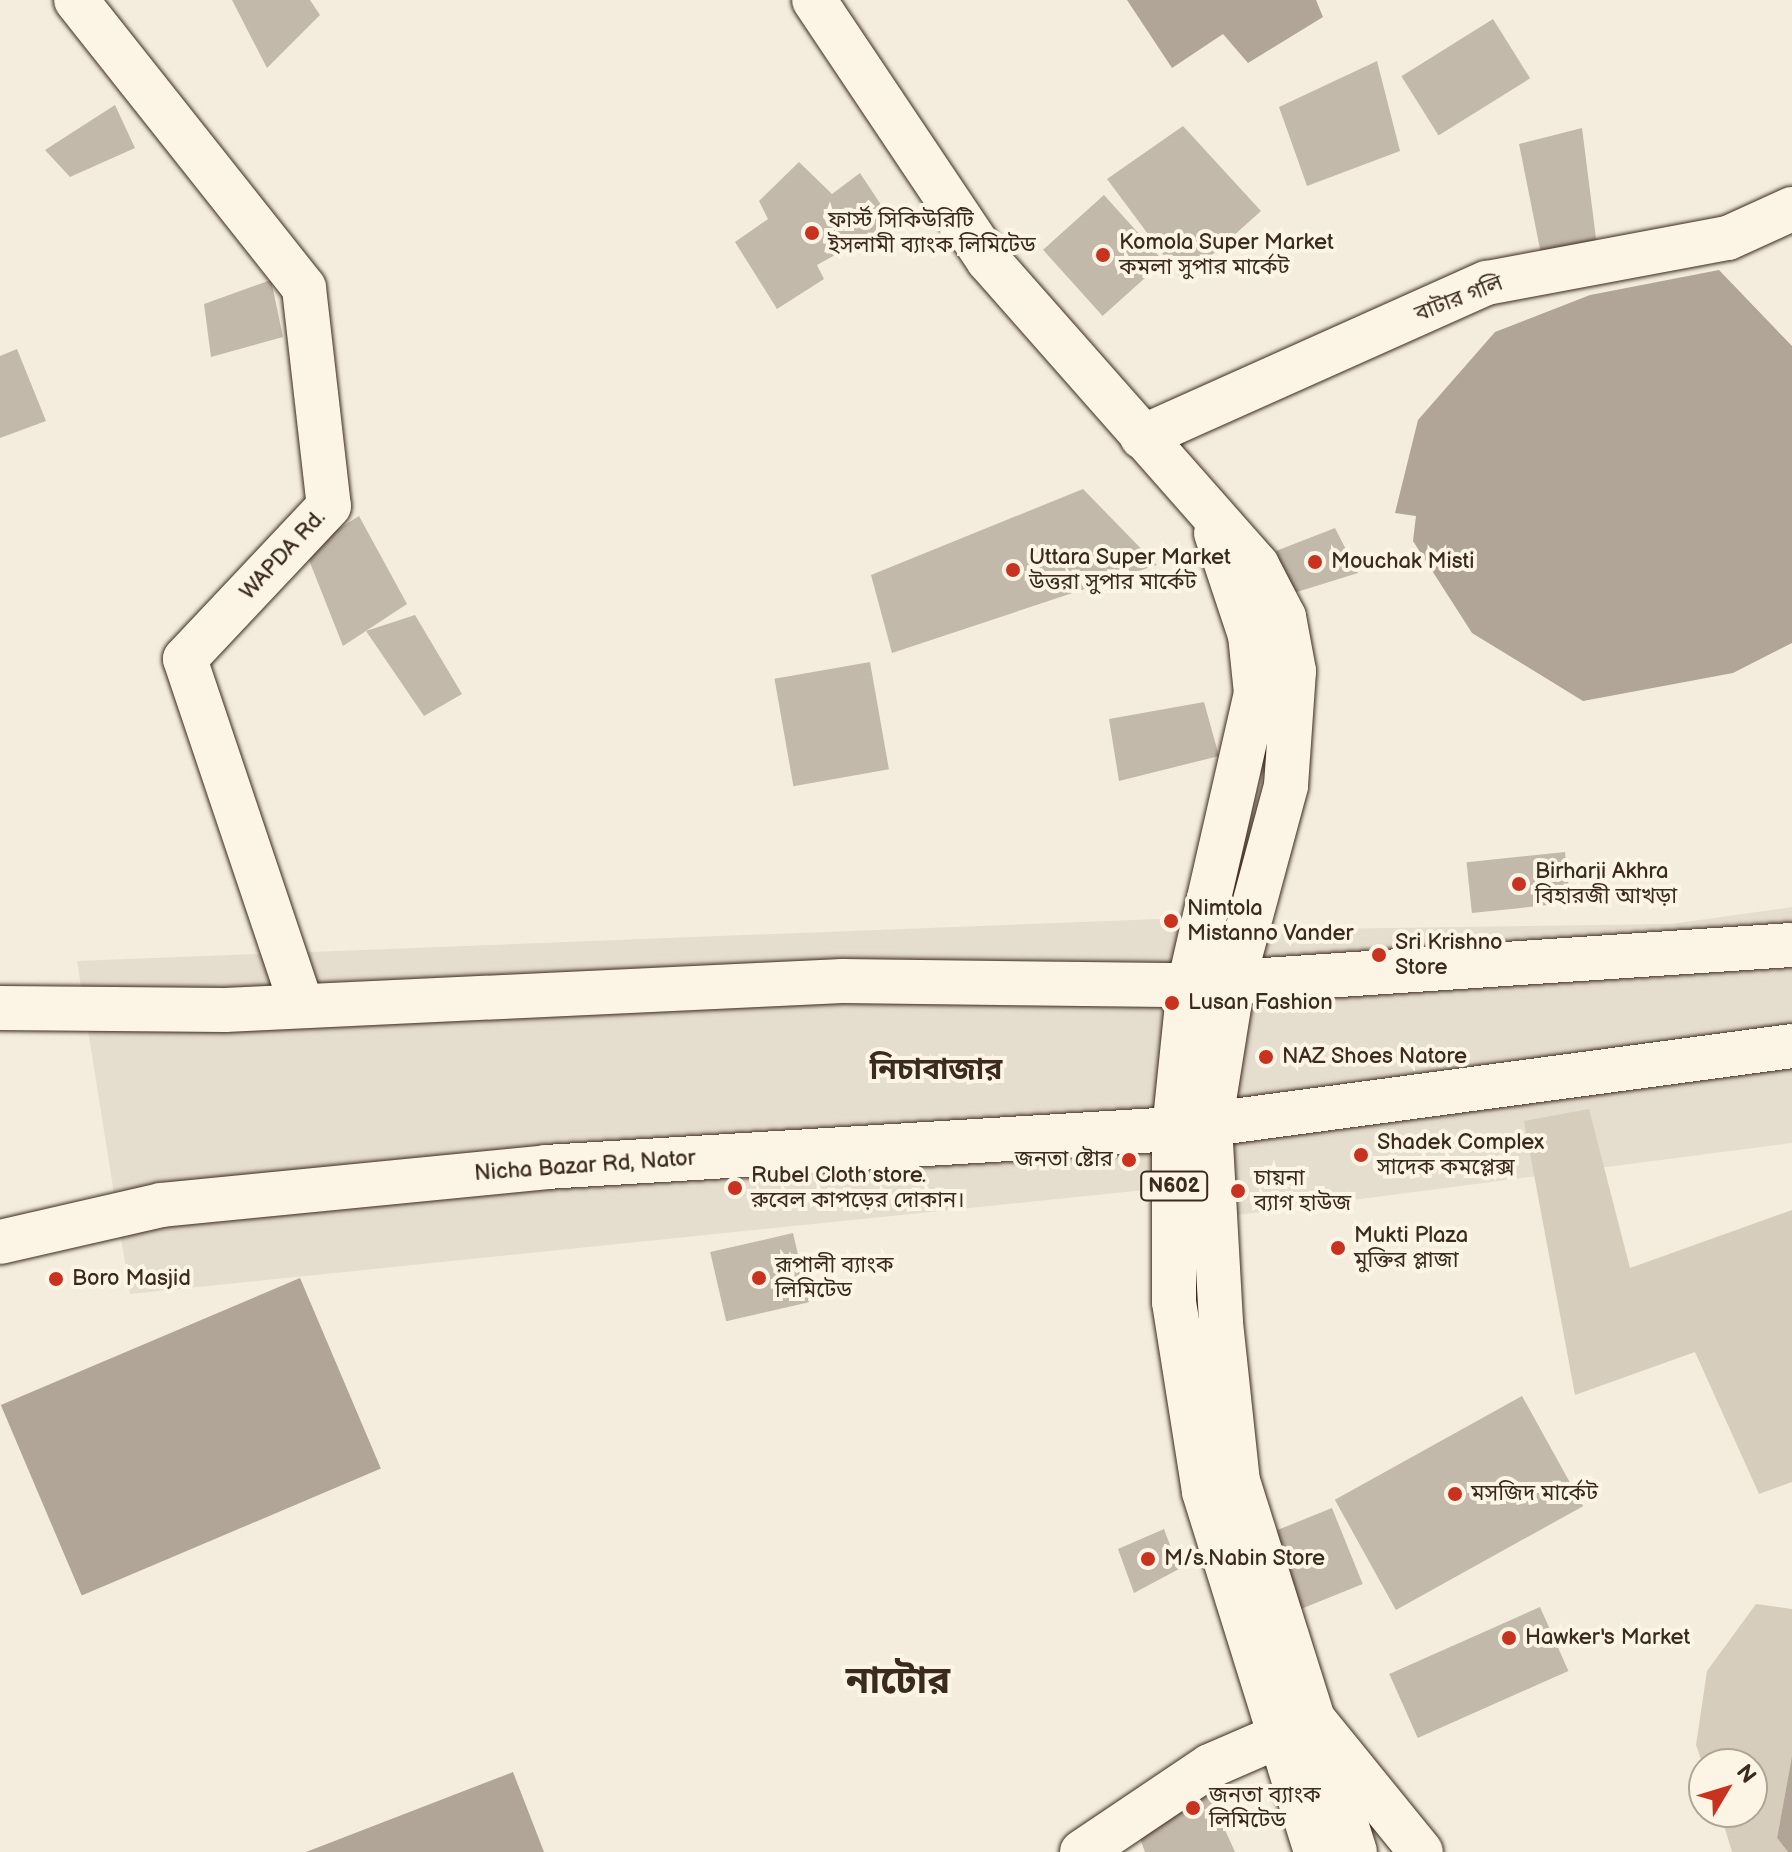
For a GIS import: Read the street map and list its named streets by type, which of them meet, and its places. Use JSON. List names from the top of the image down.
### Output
{
  "streets": {
    "main road": [
      "বাটার গলি",
      "WAPDA Rd.",
      "Nicha Bazar Rd, Nator",
      "N602"
    ]
  },
  "crossings": [
    ["বাটার গলি", "N602"],
    ["Nicha Bazar Rd, Nator", "N602"]
  ],
  "districts": ["নিচাবাজার", "নাটোর"],
  "places": [
    "ফার্স্ট সিকিউরিটি ইসলামী ব্যাংক লিমিটেড",
    "Komola Super Market কমলা সুপার মার্কেট",
    "Mouchak Misti",
    "Uttara Super Market উত্তরা সুপার মার্কেট",
    "Birharji Akhra বিহারজী আখড়া",
    "Nimtola Mistanno Vander",
    "Sri Krishno Store",
    "Lusan Fashion",
    "NAZ Shoes Natore",
    "Shadek Complex সাদেক কমপ্লেক্স",
    "জনতা ষ্টোর",
    "Rubel Cloth store. রুবেল কাপড়ের দোকান।",
    "চায়না ব্যাগ হাউজ",
    "Mukti Plaza মুক্তির প্লাজা",
    "রূপালী ব্যাংক লিমিটেড",
    "Boro Masjid",
    "মসজিদ মার্কেট",
    "M/s.Nabin Store",
    "Hawker's Market",
    "জনতা ব্যাংক লিমিটেড"
  ],
  "north": "top right"
}
